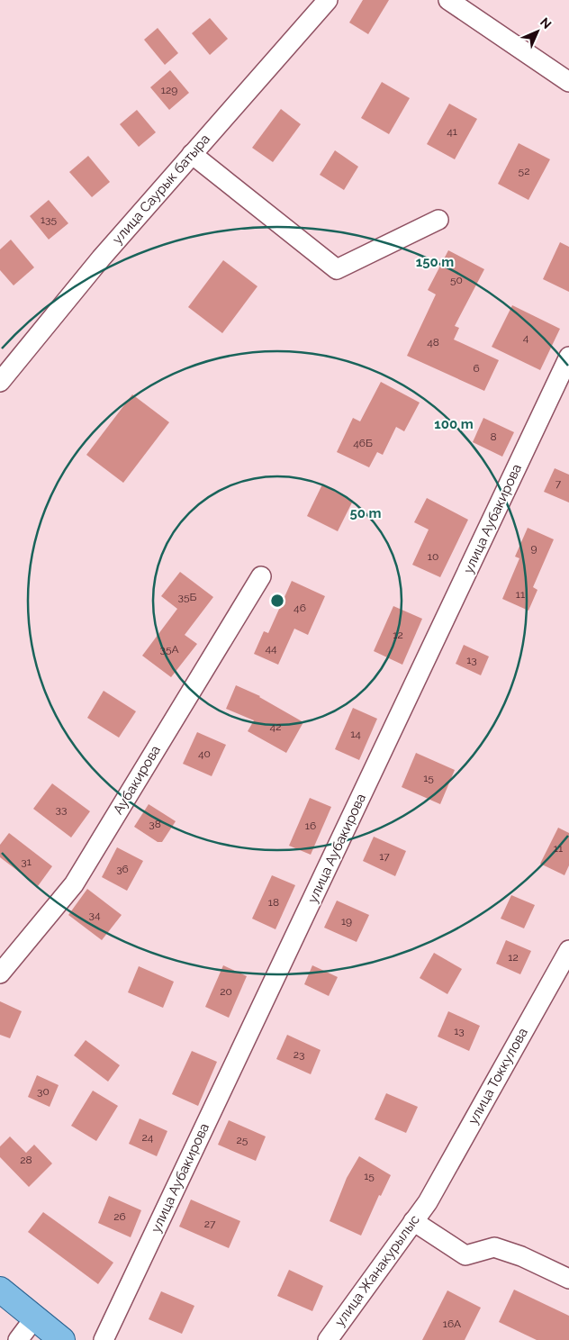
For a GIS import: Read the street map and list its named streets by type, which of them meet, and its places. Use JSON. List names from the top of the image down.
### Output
{
  "streets": {
    "street": [
      "улица Саурык батыра",
      "улица Аубакирова",
      "Аубакирова",
      "улица Токкулова",
      "улица Жанакурылыс"
    ]
  },
  "crossings": [
    ["улица Токкулова", "улица Жанакурылыс"]
  ],
  "house_numbers": [
    "129",
    "41",
    "52",
    "135",
    "50",
    "4",
    "48",
    "6",
    "8",
    "46Б",
    "7",
    "9",
    "10",
    "11",
    "35Б",
    "46",
    "12",
    "44",
    "35А",
    "13",
    "42",
    "14",
    "40",
    "15",
    "33",
    "38",
    "16",
    "11",
    "17",
    "31",
    "36",
    "18",
    "34",
    "19",
    "12",
    "20",
    "13",
    "23",
    "30",
    "24",
    "25",
    "28",
    "15",
    "26",
    "27",
    "16А"
  ],
  "north": "top right",
  "rings": ["150 m", "100 m", "50 m"]
}
